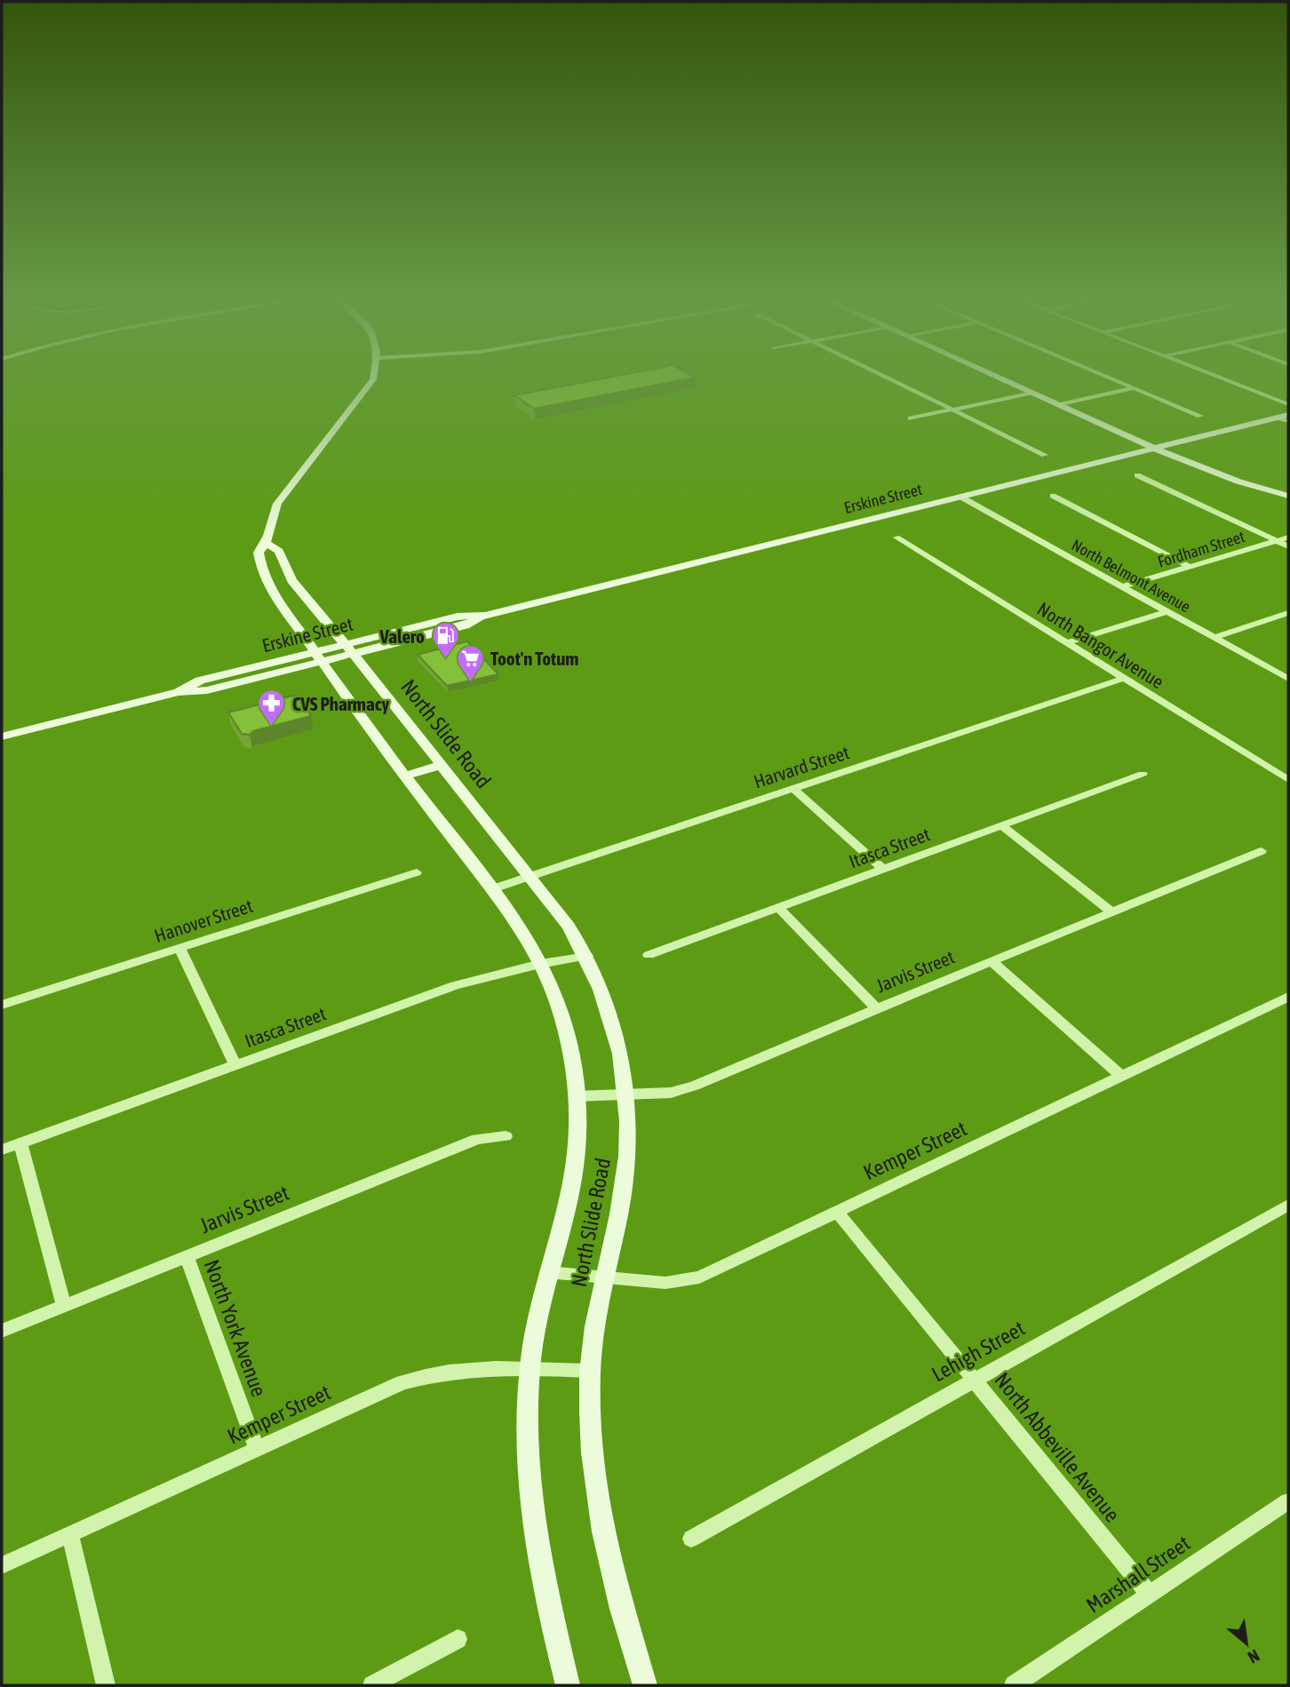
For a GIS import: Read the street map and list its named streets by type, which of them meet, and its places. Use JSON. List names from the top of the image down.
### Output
{
  "streets": {
    "main road": ["Erskine Street", "North Slide Road"],
    "street": [
      "Fordham Street",
      "North Belmont Avenue",
      "North Bangor Avenue",
      "Harvard Street",
      "Itasca Street",
      "Hanover Street",
      "Jarvis Street",
      "Kemper Street",
      "North York Avenue",
      "Lehigh Street",
      "North Abbeville Avenue",
      "Marshall Street"
    ]
  },
  "crossings": [
    ["Erskine Street", "North Belmont Avenue"],
    ["Erskine Street", "North Slide Road"],
    ["Fordham Street", "North Belmont Avenue"],
    ["North Bangor Avenue", "Harvard Street"],
    ["North Slide Road", "Harvard Street"],
    ["North Slide Road", "Itasca Street"],
    ["North Slide Road", "Jarvis Street"],
    ["North Slide Road", "Kemper Street"],
    ["Jarvis Street", "North York Avenue"],
    ["Kemper Street", "North York Avenue"],
    ["Kemper Street", "North Abbeville Avenue"],
    ["Lehigh Street", "North Abbeville Avenue"],
    ["North Abbeville Avenue", "Marshall Street"]
  ],
  "places": {
    "fuel station": ["Valero"],
    "supermarket": ["Toot'n Totum"],
    "pharmacy": ["CVS Pharmacy"]
  },
  "north": "bottom right"
}
